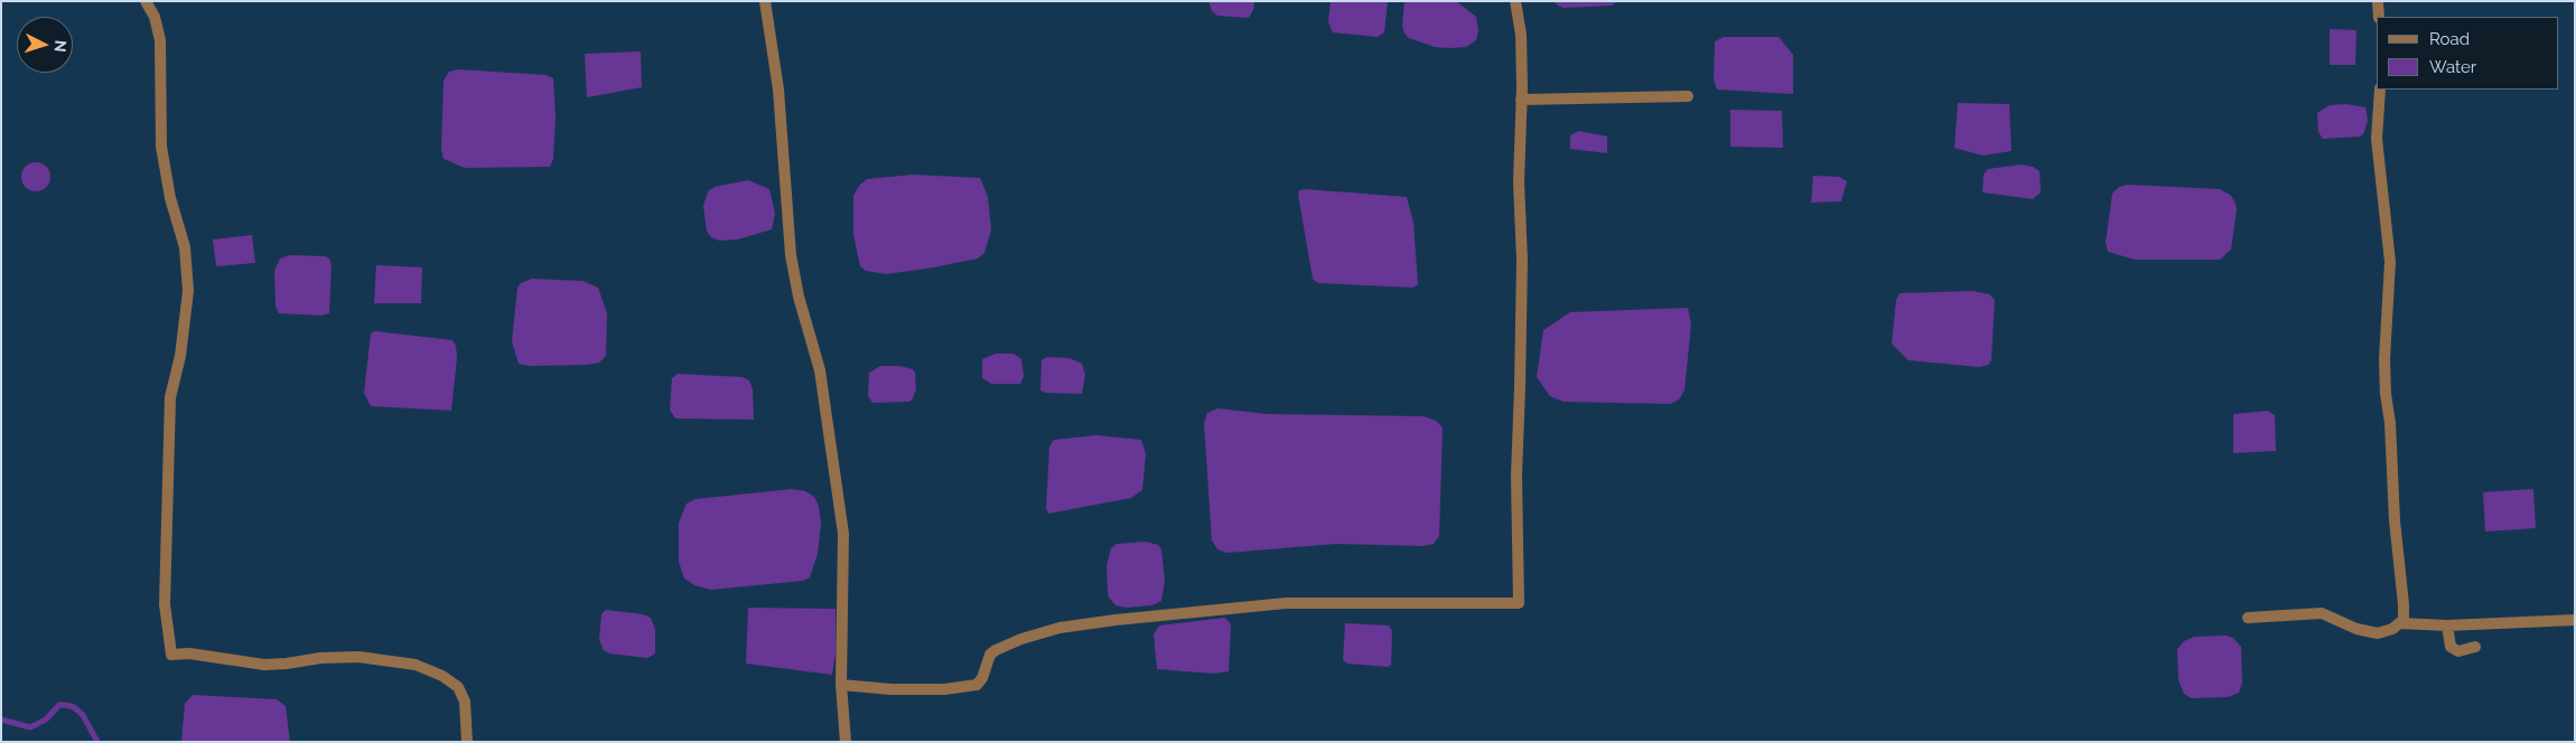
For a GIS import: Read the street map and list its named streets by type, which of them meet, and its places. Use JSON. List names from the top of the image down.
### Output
{
  "legend": ["Road", "Water"],
  "north": "right"
}
